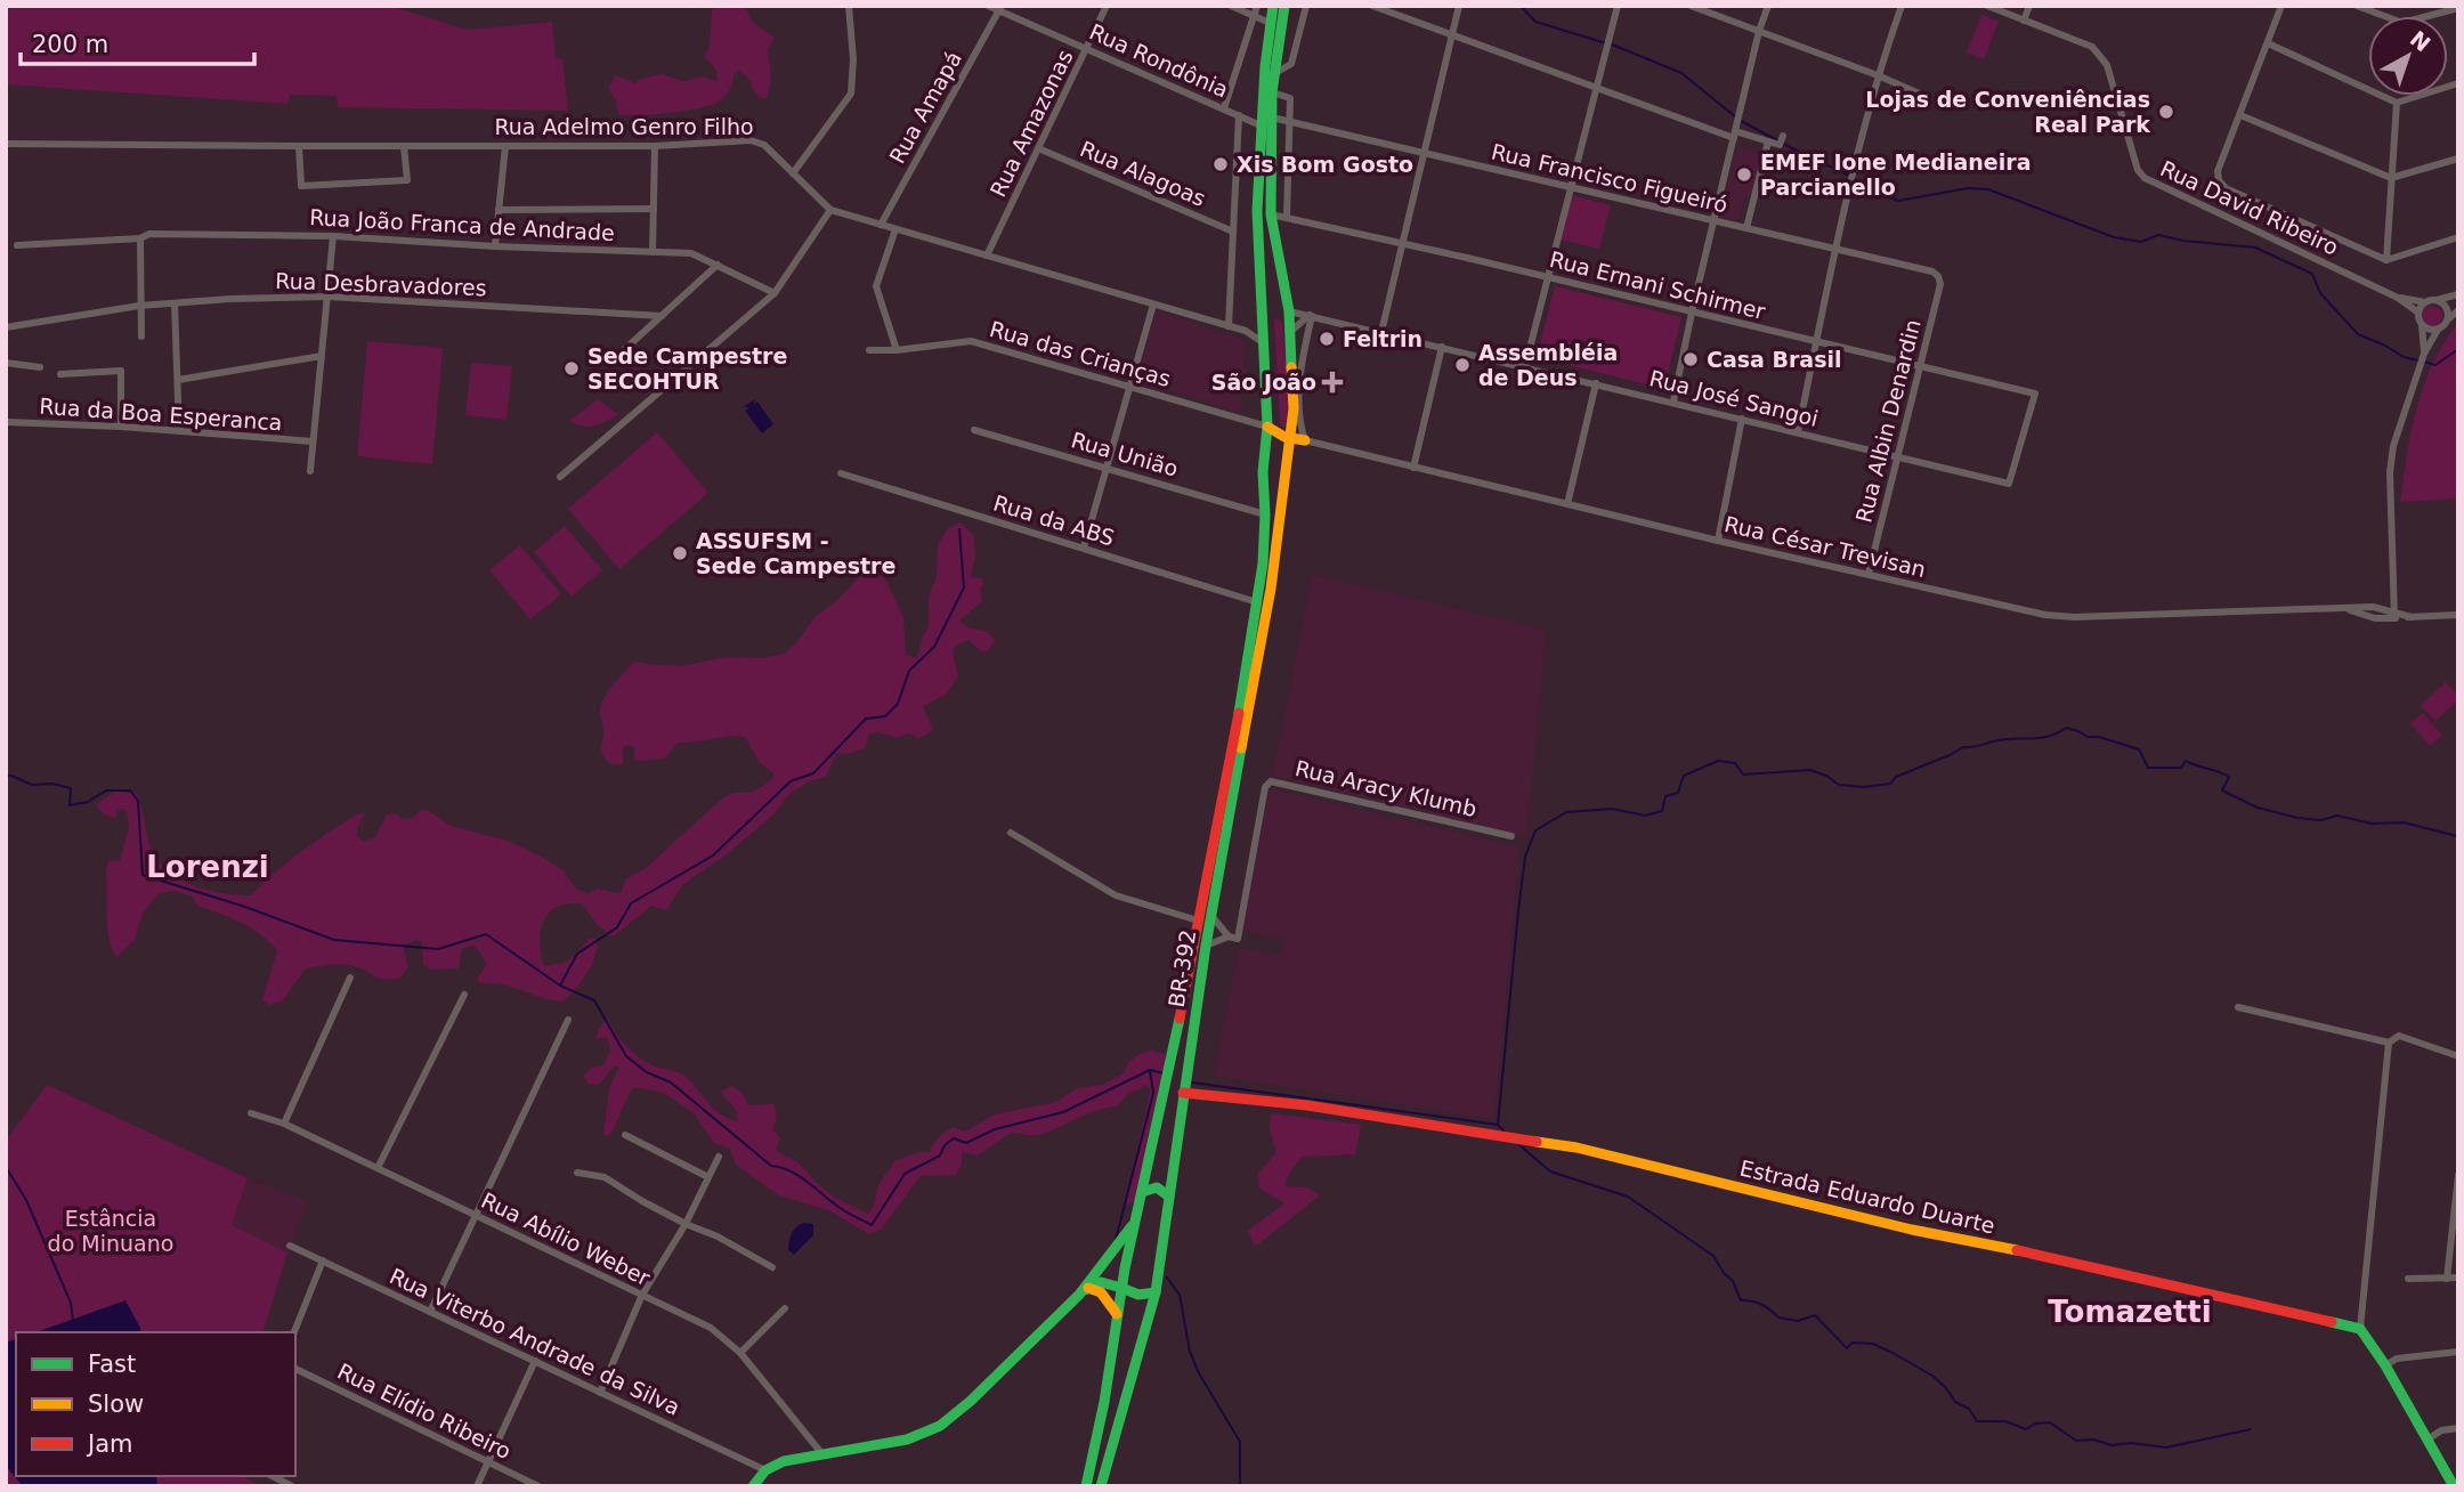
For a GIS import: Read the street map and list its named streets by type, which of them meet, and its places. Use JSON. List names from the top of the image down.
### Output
{
  "streets": {
    "main road": ["BR-392", "Estrada Eduardo Duarte"],
    "street": [
      "Rua Rondônia",
      "Rua Amapá",
      "Rua Amazonas",
      "Rua Adelmo Genro Filho",
      "Rua Alagoas",
      "Rua Francisco Figueiró",
      "Rua David Ribeiro",
      "Rua João Franca de Andrade",
      "Rua Desbravadores",
      "Rua Ernani Schirmer",
      "Rua das Crianças",
      "Rua José Sangoi",
      "Rua da Boa Esperanca",
      "Rua Albin Denardin",
      "Rua União",
      "Rua da ABS",
      "Rua César Trevisan",
      "Rua Aracy Klumb",
      "Rua Abílio Weber",
      "Rua Viterbo Andrade da Silva",
      "Rua Elídio Ribeiro"
    ]
  },
  "crossings": [
    ["Rua Rondônia", "Rua Amapá"],
    ["Rua Rondônia", "Rua Amazonas"],
    ["Rua Rondônia", "BR-392"],
    ["Rua Amapá", "Rua Adelmo Genro Filho"],
    ["Rua Amazonas", "Rua Adelmo Genro Filho"],
    ["Rua Amazonas", "Rua Alagoas"],
    ["Rua Adelmo Genro Filho", "BR-392"],
    ["Rua Francisco Figueiró", "Rua Albin Denardin"],
    ["Rua Francisco Figueiró", "BR-392"],
    ["Rua Ernani Schirmer", "Rua José Sangoi"],
    ["Rua Ernani Schirmer", "Rua Albin Denardin"],
    ["Rua Ernani Schirmer", "BR-392"],
    ["Rua das Crianças", "Rua César Trevisan"],
    ["Rua das Crianças", "BR-392"],
    ["Rua José Sangoi", "Rua Albin Denardin"],
    ["Rua José Sangoi", "BR-392"],
    ["Rua Albin Denardin", "Rua César Trevisan"],
    ["Rua União", "BR-392"],
    ["Rua da ABS", "BR-392"],
    ["Rua César Trevisan", "BR-392"],
    ["BR-392", "Estrada Eduardo Duarte"]
  ],
  "districts": ["Lorenzi", "Tomazetti"],
  "parks": ["Estância do Minuano"],
  "places": {
    "other": [
      "Lojas de Conveniências Real Park",
      "Xis Bom Gosto",
      "EMEF Ione Medianeira Parcianello",
      "Feltrin",
      "Casa Brasil",
      "Assembléia de Deus",
      "Sede Campestre SECOHTUR",
      "ASSUFSM - Sede Campestre"
    ],
    "health": ["São João"]
  },
  "legend": ["Fast", "Slow", "Jam"],
  "scale_bar": "200 m",
  "north": "top right"
}
